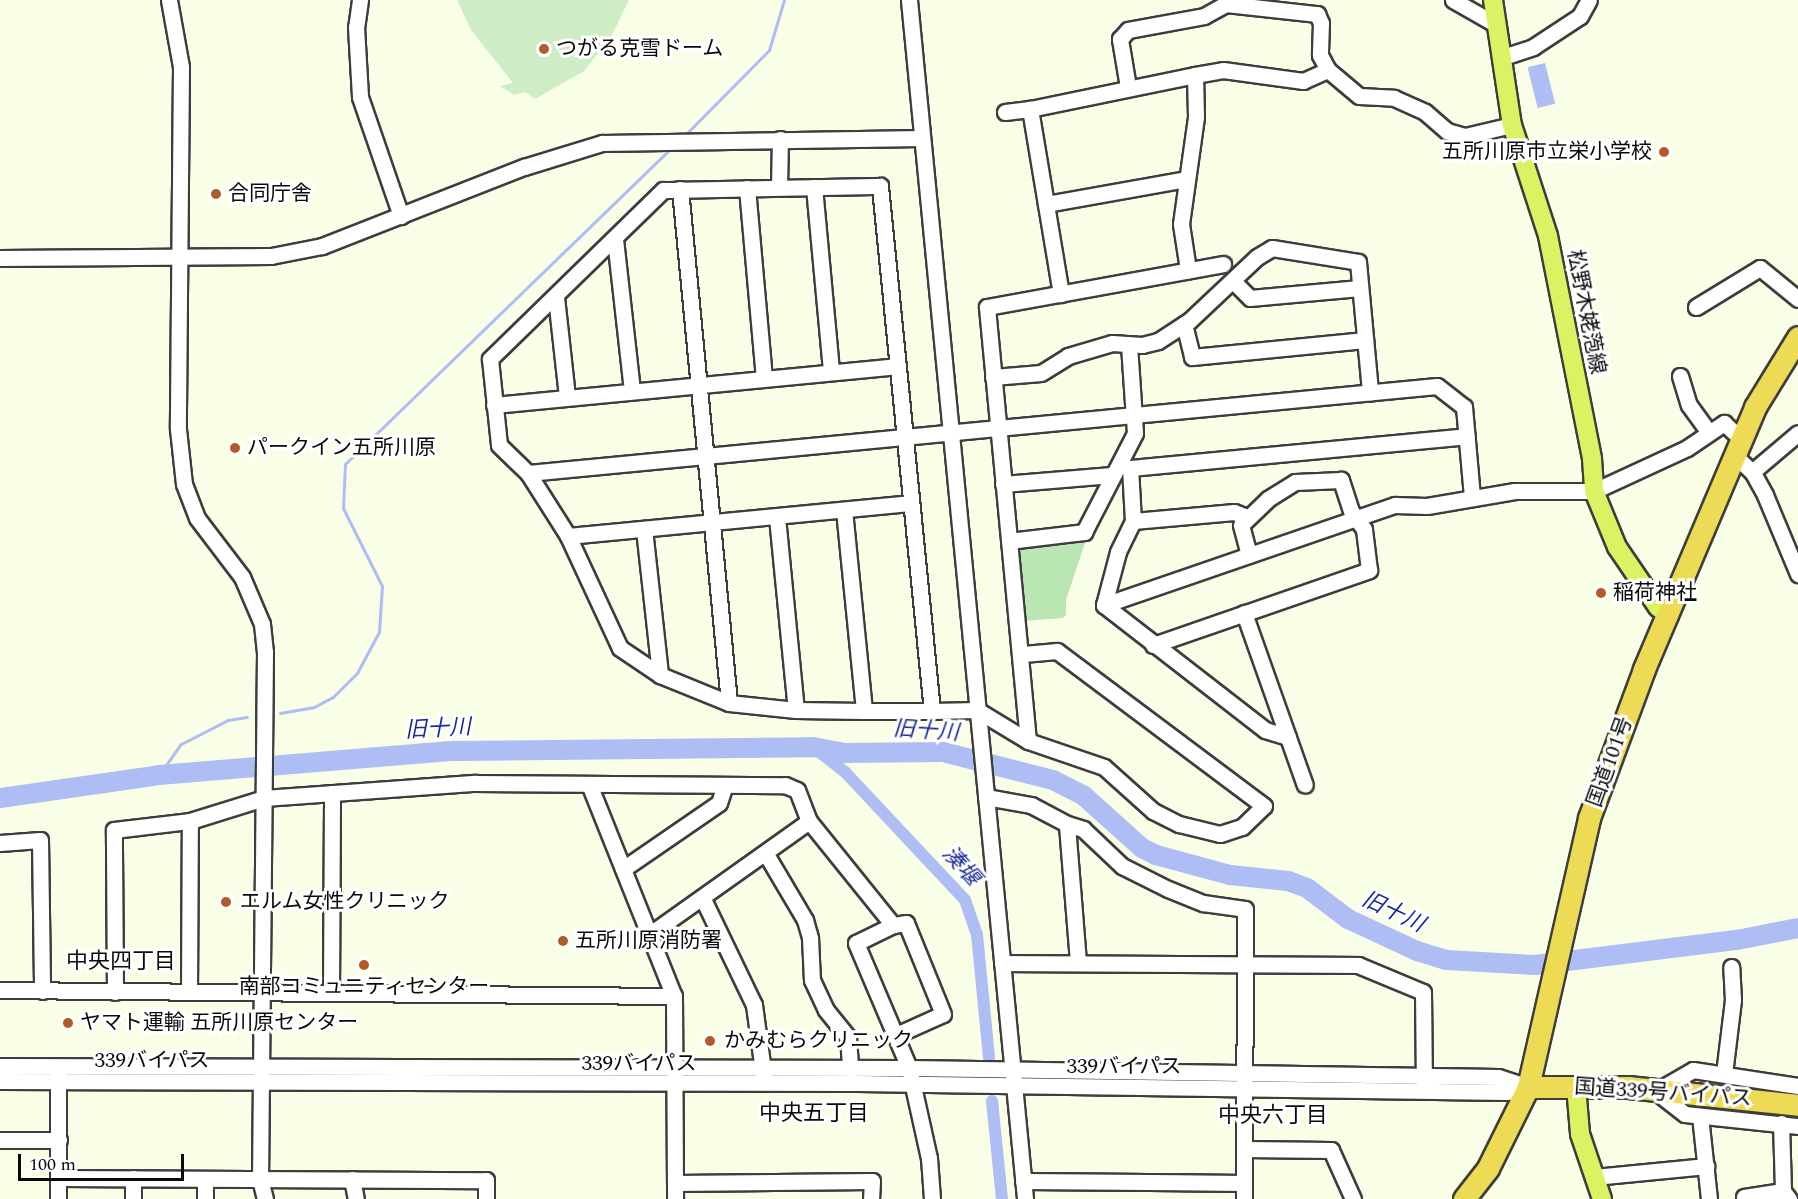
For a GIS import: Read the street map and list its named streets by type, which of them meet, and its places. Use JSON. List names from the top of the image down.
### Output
{
  "streets": {
    "highway": ["国道101号", "国道339号バイパス"],
    "main road": ["松野木姥萢線"],
    "street": ["339バイパス"]
  },
  "crossings": [
    ["松野木姥萢線", "国道101号"],
    ["国道101号", "339バイパス"],
    ["国道101号", "国道339号バイパス"],
    ["339バイパス", "国道339号バイパス"]
  ],
  "districts": ["中央四丁目", "中央五丁目", "中央六丁目"],
  "water": ["旧十川", "湊堰"],
  "places": [
    "つがる克雪ドーム",
    "五所川原市立栄小学校",
    "合同庁舎",
    "パークイン五所川原",
    "稲荷神社",
    "エルム女性クリニック",
    "五所川原消防署",
    "南部コミュニティセンター",
    "ヤマト運輸 五所川原センター",
    "かみむらクリニック"
  ],
  "scale_bar": "100 m"
}
